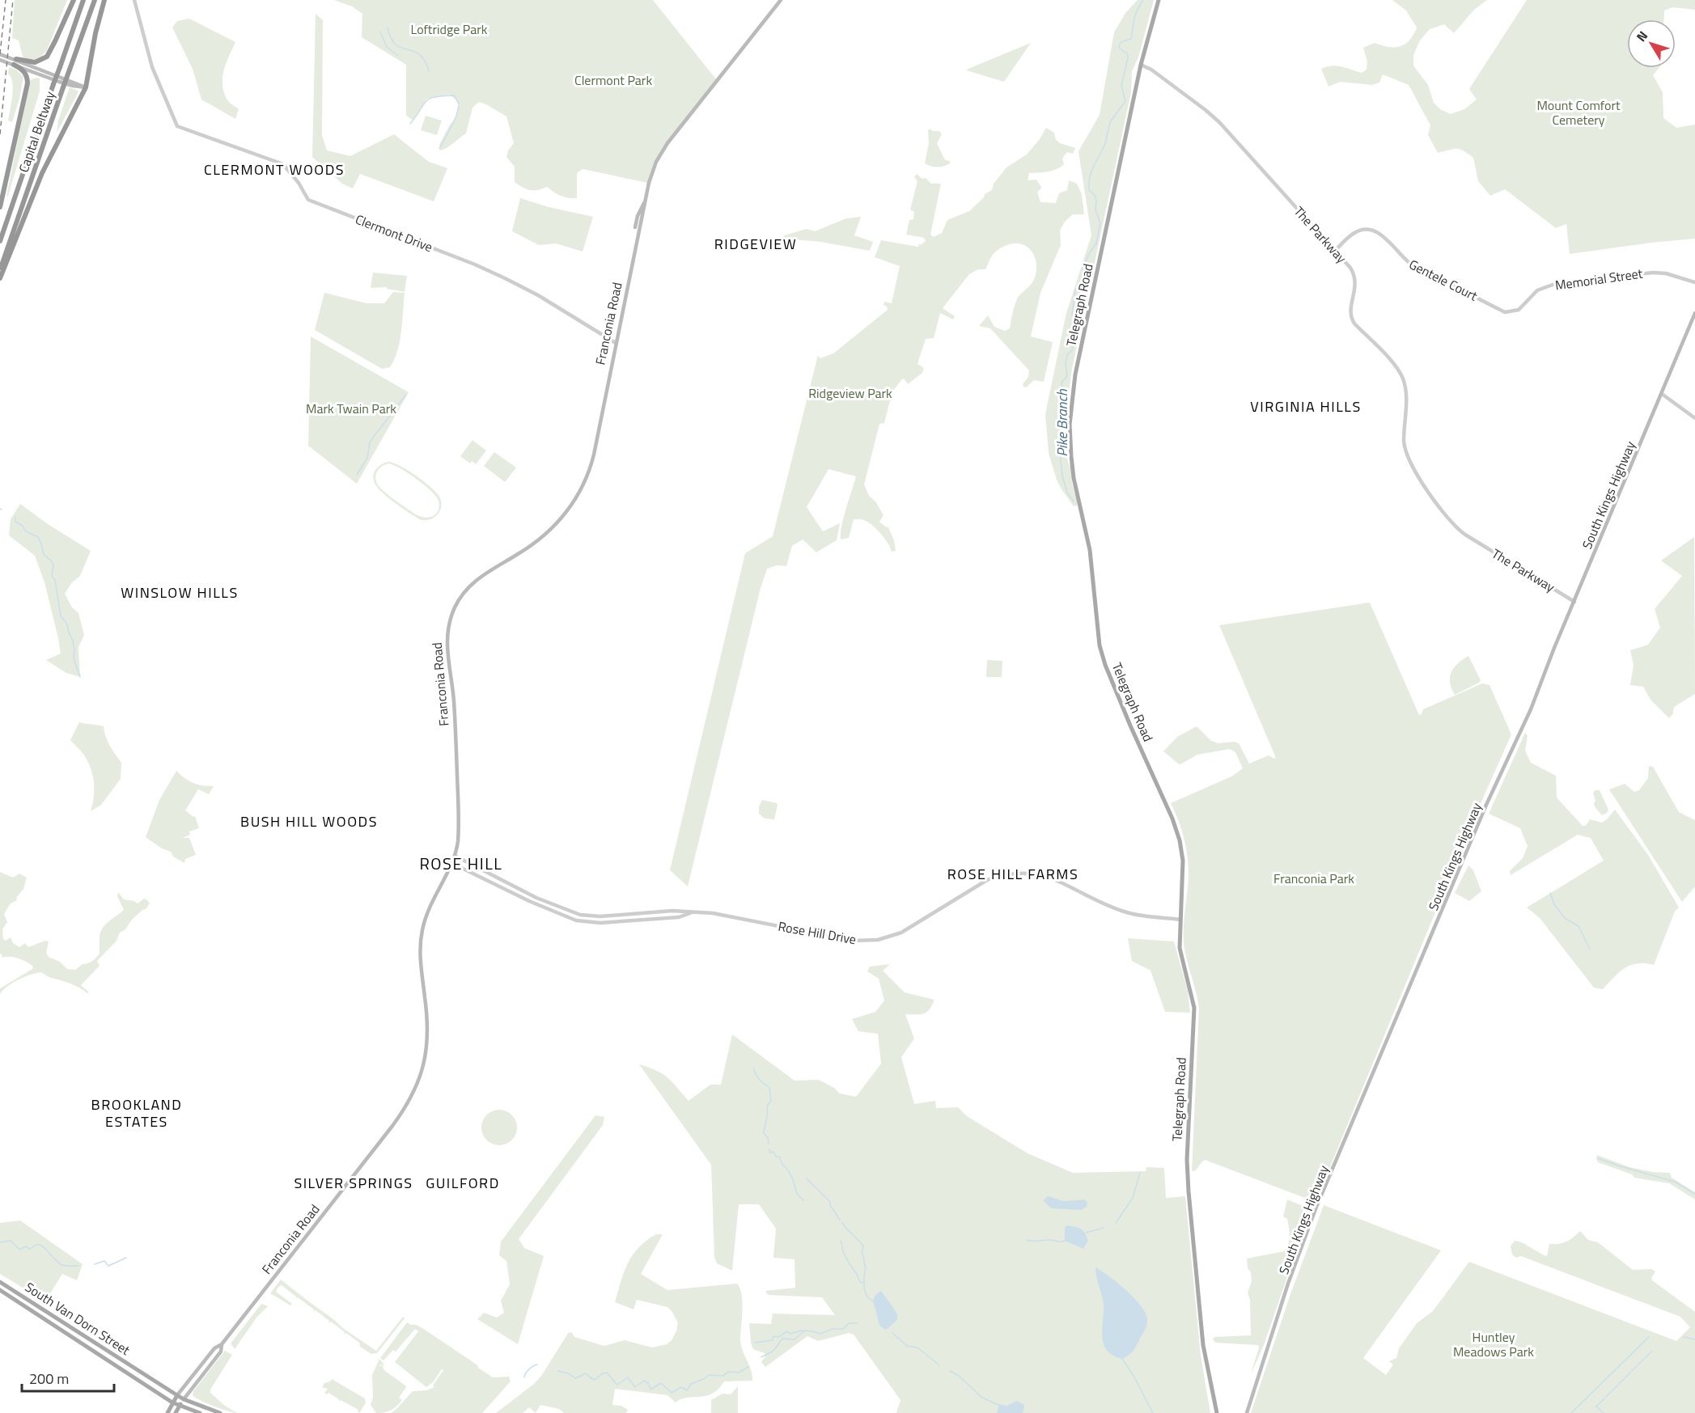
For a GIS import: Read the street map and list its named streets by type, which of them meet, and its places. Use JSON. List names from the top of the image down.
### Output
{
  "streets": {
    "highway": ["Capital Beltway"],
    "main road": [
      "Telegraph Road",
      "Franconia Road",
      "South Kings Highway",
      "South Van Dorn Street"
    ],
    "street": [
      "Clermont Drive",
      "The Parkway",
      "Memorial Street",
      "Gentele Court",
      "Rose Hill Drive"
    ]
  },
  "crossings": [
    ["Clermont Drive", "Franconia Road"],
    ["The Parkway", "Gentele Court"],
    ["The Parkway", "Telegraph Road"],
    ["The Parkway", "South Kings Highway"],
    ["Memorial Street", "Gentele Court"],
    ["Telegraph Road", "Rose Hill Drive"],
    ["Franconia Road", "Rose Hill Drive"],
    ["Franconia Road", "South Van Dorn Street"]
  ],
  "districts": [
    "CLERMONT WOODS",
    "RIDGEVIEW",
    "VIRGINIA HILLS",
    "WINSLOW HILLS",
    "BUSH HILL WOODS",
    "ROSE HILL",
    "ROSE HILL FARMS",
    "BROOKLAND ESTATES",
    "SILVER SPRINGS",
    "GUILFORD"
  ],
  "water": ["Pike Branch"],
  "parks": [
    "Loftridge Park",
    "Clermont Park",
    "Mount Comfort Cemetery",
    "Ridgeview Park",
    "Mark Twain Park",
    "Franconia Park",
    "Huntley Meadows Park"
  ],
  "scale_bar": "200 m",
  "north": "top left"
}
